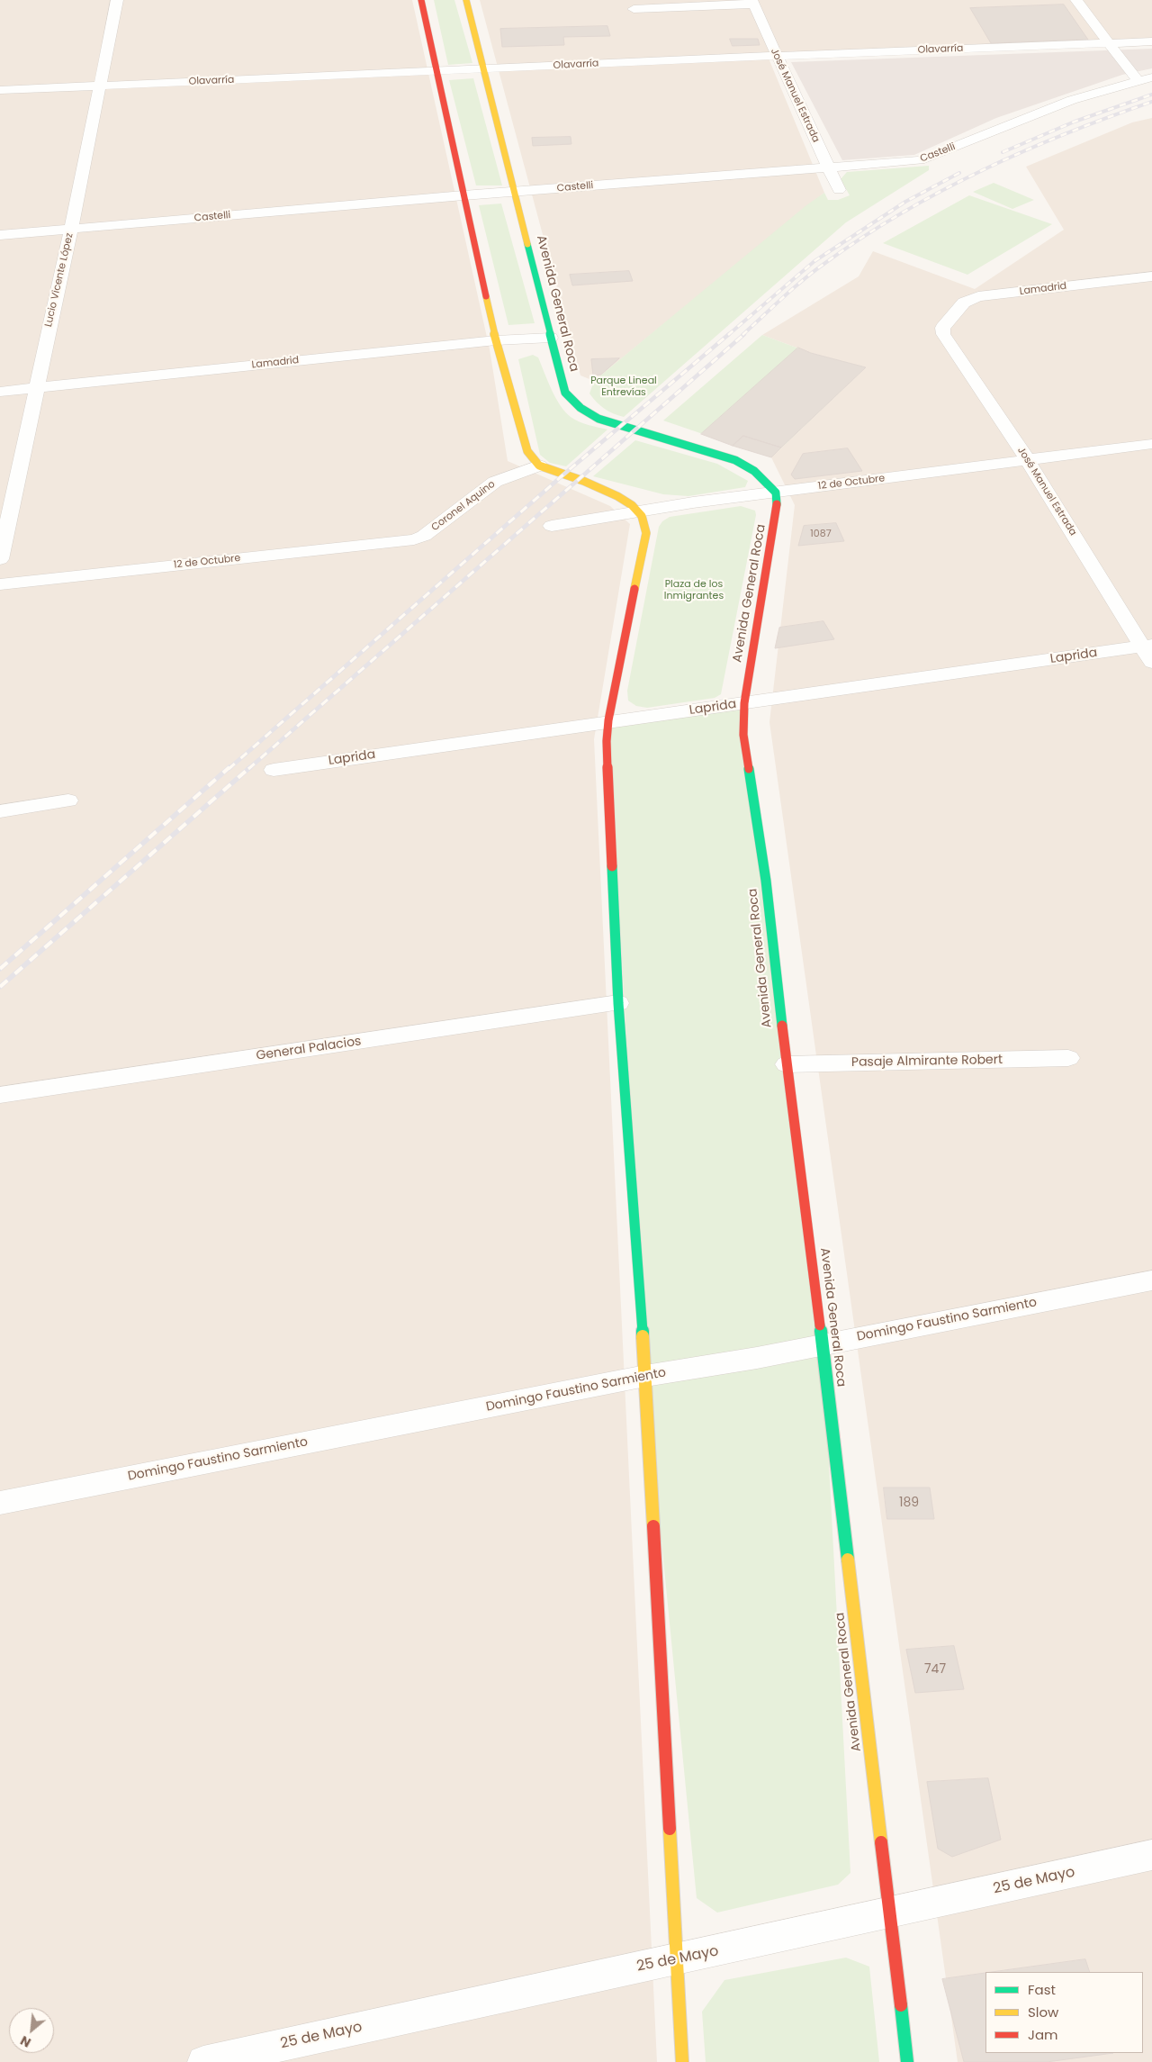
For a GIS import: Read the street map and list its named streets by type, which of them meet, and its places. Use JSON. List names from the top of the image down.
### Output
{
  "streets": {
    "main road": ["Avenida General Roca"],
    "street": [
      "Olavarría",
      "José Manuel Estrada",
      "Castelli",
      "Lucio Vicente López",
      "Lamadrid",
      "12 de Octubre",
      "Coronel Aquino",
      "Laprida",
      "General Palacios",
      "Pasaje Almirante Robert",
      "Domingo Faustino Sarmiento",
      "25 de Mayo"
    ]
  },
  "crossings": [
    ["Olavarría", "José Manuel Estrada"],
    ["Olavarría", "Lucio Vicente López"],
    ["Olavarría", "Avenida General Roca"],
    ["José Manuel Estrada", "Castelli"],
    ["José Manuel Estrada", "Lamadrid"],
    ["José Manuel Estrada", "12 de Octubre"],
    ["José Manuel Estrada", "Laprida"],
    ["Castelli", "Lucio Vicente López"],
    ["Castelli", "Avenida General Roca"],
    ["Lucio Vicente López", "Lamadrid"],
    ["Lamadrid", "Avenida General Roca"],
    ["Avenida General Roca", "12 de Octubre"],
    ["Avenida General Roca", "Laprida"],
    ["Avenida General Roca", "Pasaje Almirante Robert"],
    ["Avenida General Roca", "Domingo Faustino Sarmiento"],
    ["Avenida General Roca", "25 de Mayo"],
    ["12 de Octubre", "Coronel Aquino"]
  ],
  "parks": ["Parque Lineal Entrevías", "Plaza de los Inmigrantes"],
  "house_numbers": ["1087", "189", "747"],
  "legend": ["Fast", "Slow", "Jam"],
  "north": "bottom left"
}
